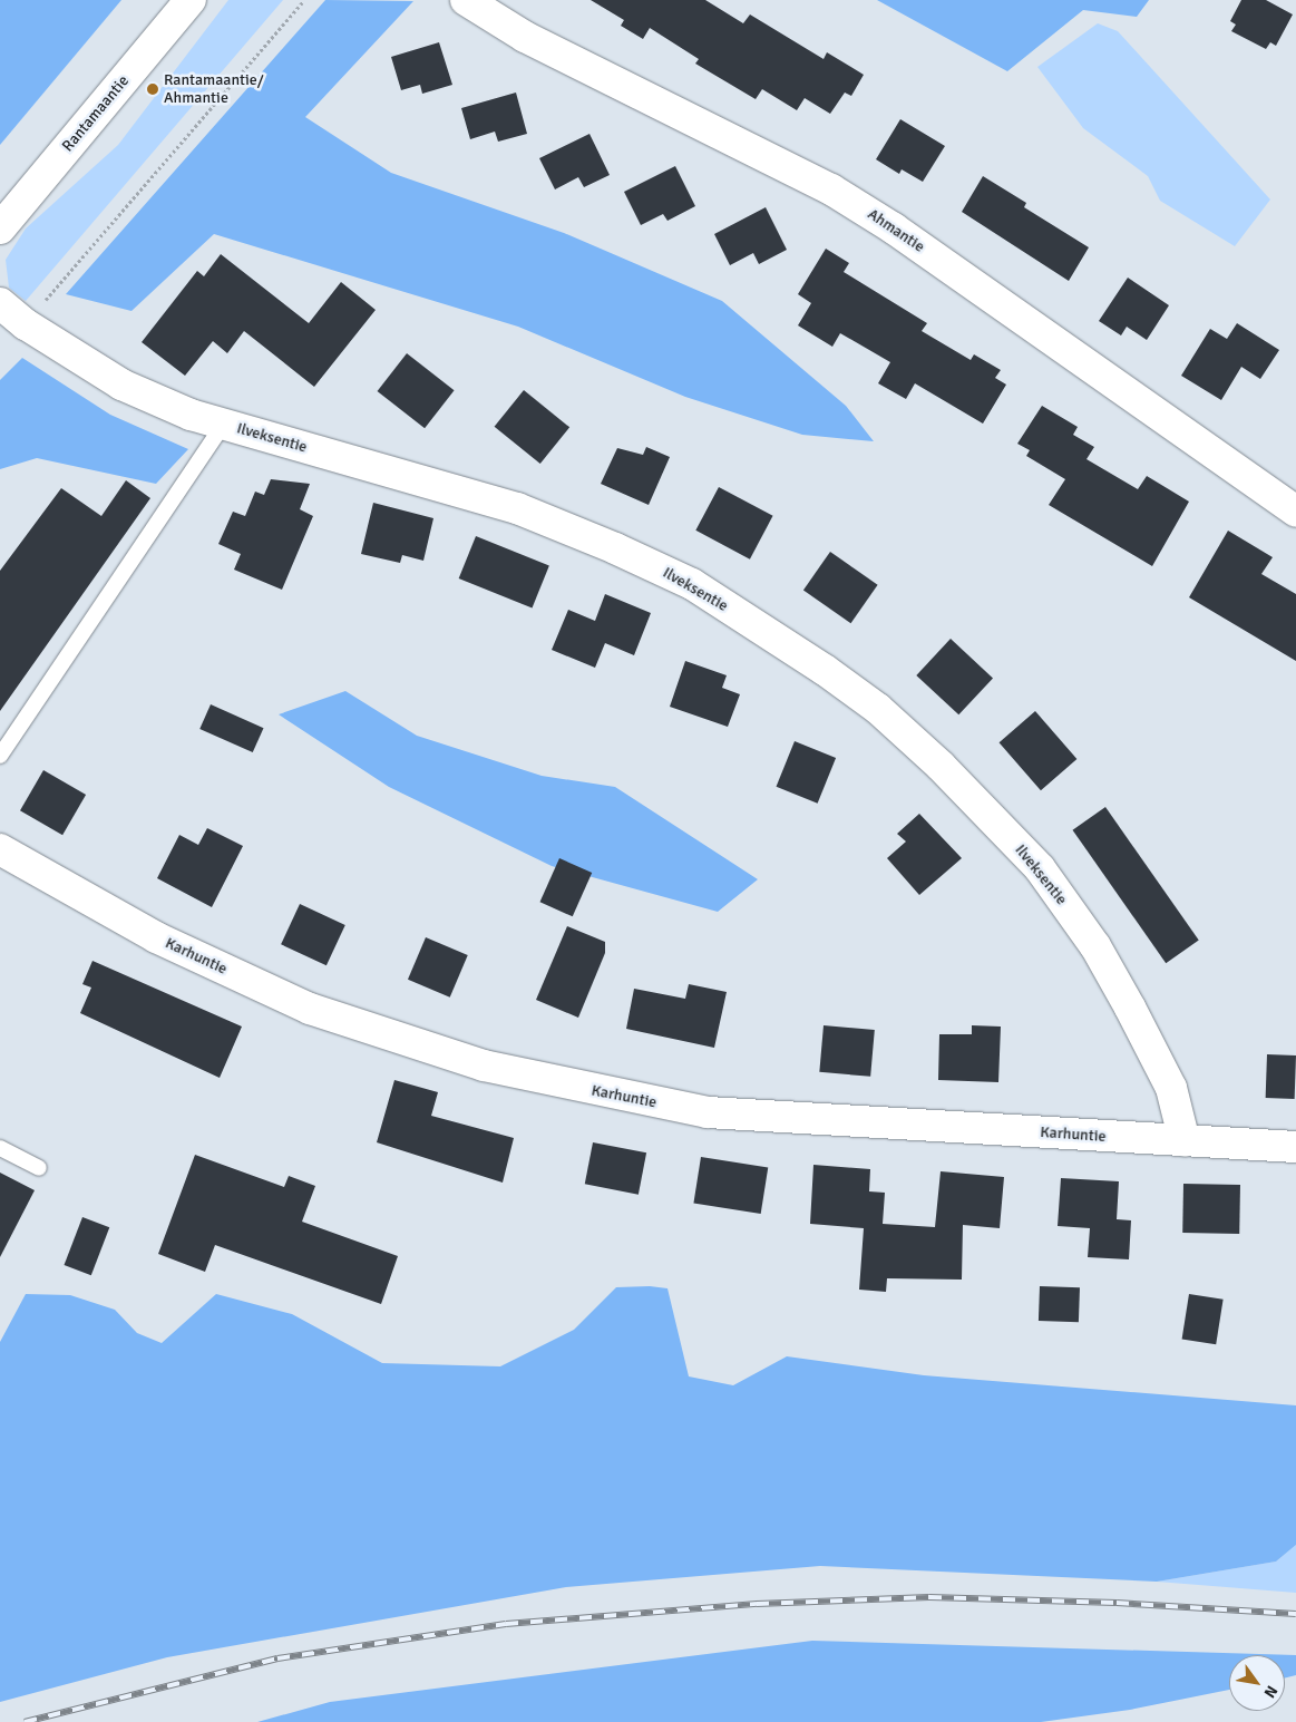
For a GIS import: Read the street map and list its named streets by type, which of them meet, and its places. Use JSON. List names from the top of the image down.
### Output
{
  "streets": {
    "street": [
      "Rantamaantie",
      "Ahmantie",
      "Ilveksentie",
      "Karhuntie"
    ]
  },
  "crossings": [
    ["Ilveksentie", "Karhuntie"]
  ],
  "places": ["Rantamaantie/ Ahmantie"],
  "north": "bottom right"
}
